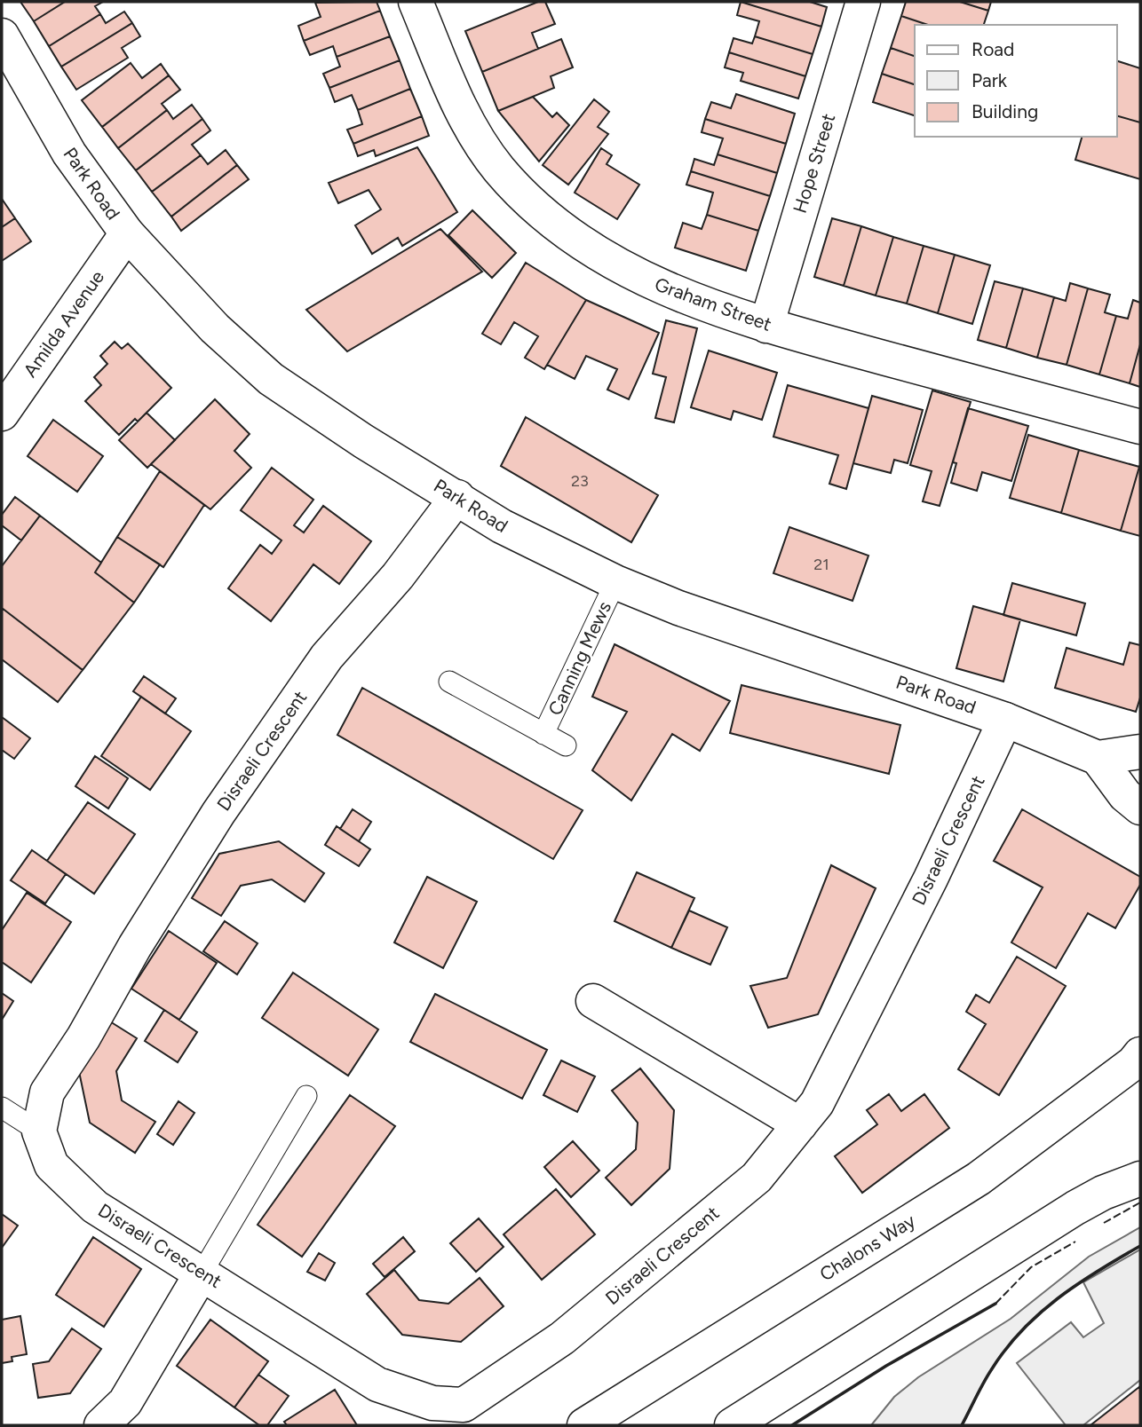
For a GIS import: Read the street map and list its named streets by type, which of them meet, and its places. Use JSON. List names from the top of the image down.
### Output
{
  "streets": {
    "street": [
      "Hope Street",
      "Park Road",
      "Graham Street",
      "Amilda Avenue",
      "Disraeli Crescent",
      "Chalons Way"
    ],
    "lane": ["Canning Mews"]
  },
  "crossings": [
    ["Hope Street", "Graham Street"],
    ["Park Road", "Amilda Avenue"],
    ["Park Road", "Canning Mews"],
    ["Park Road", "Disraeli Crescent"]
  ],
  "house_numbers": ["23", "21"],
  "legend": ["Road", "Park", "Building"]
}
